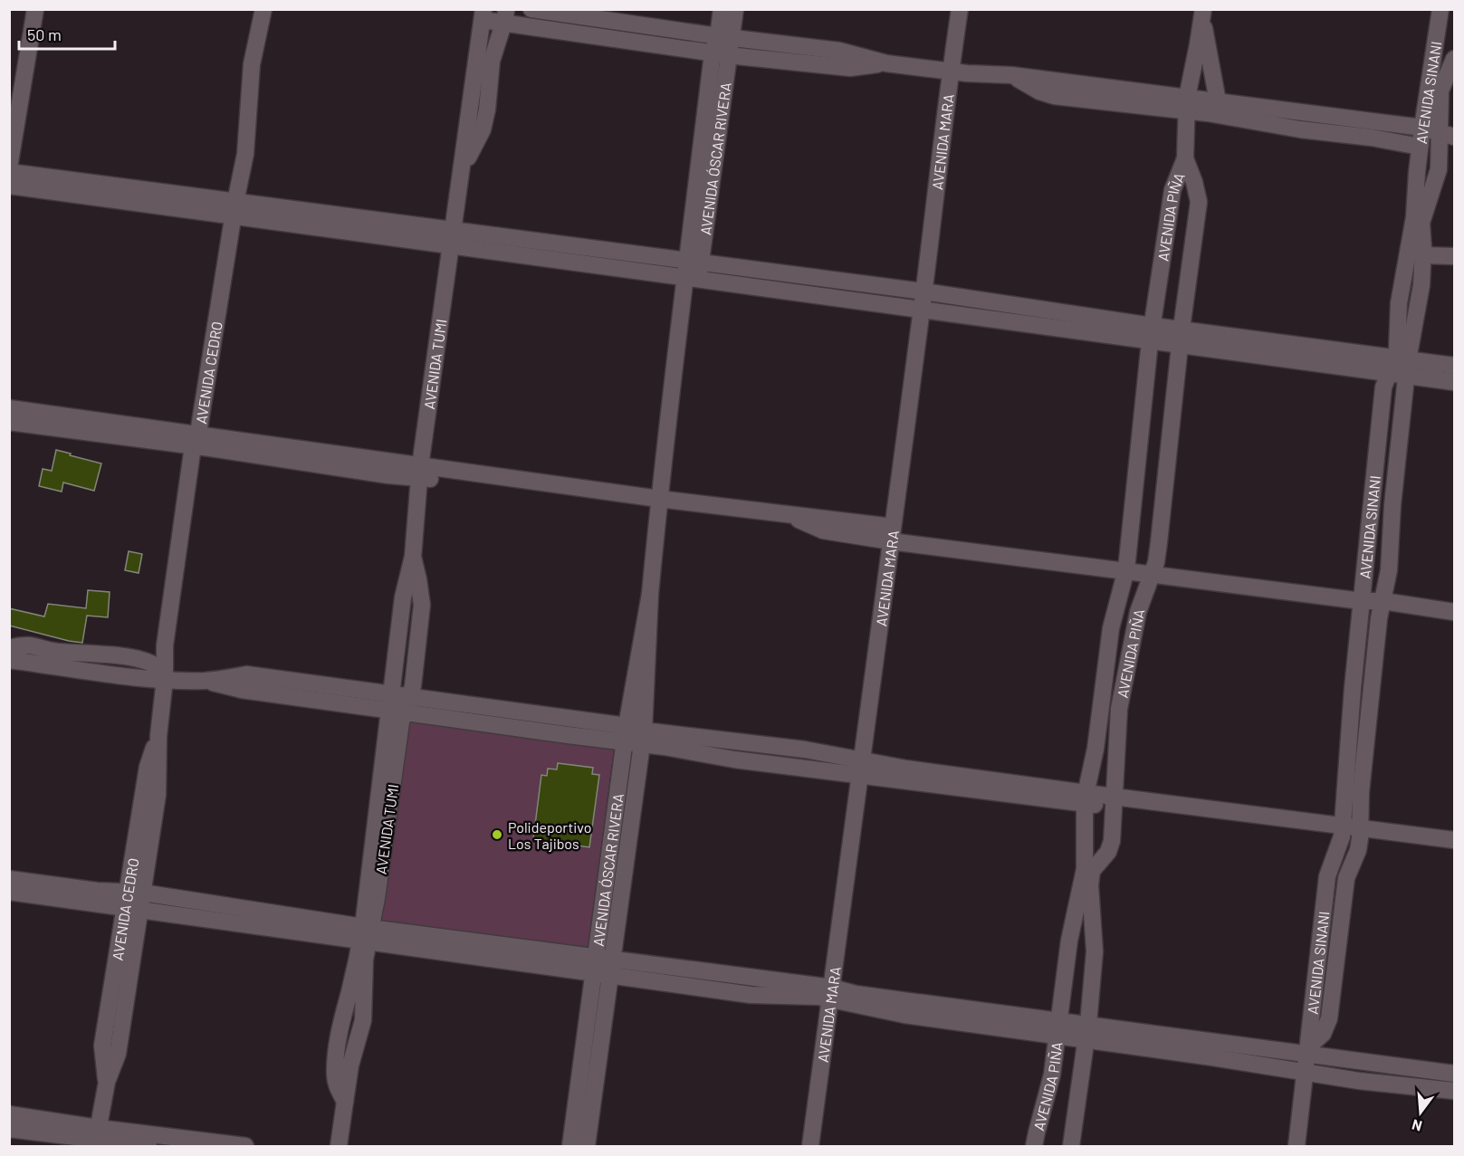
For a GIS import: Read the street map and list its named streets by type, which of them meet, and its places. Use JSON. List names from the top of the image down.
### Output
{
  "streets": {
    "street": [
      "AVENIDA SINANI",
      "AVENIDA MARA",
      "AVENIDA ÓSCAR RIVERA",
      "AVENIDA PIÑA",
      "AVENIDA TUMI",
      "AVENIDA CEDRO"
    ]
  },
  "places": ["Polideportivo Los Tajibos"],
  "scale_bar": "50 m",
  "north": "bottom"
}
